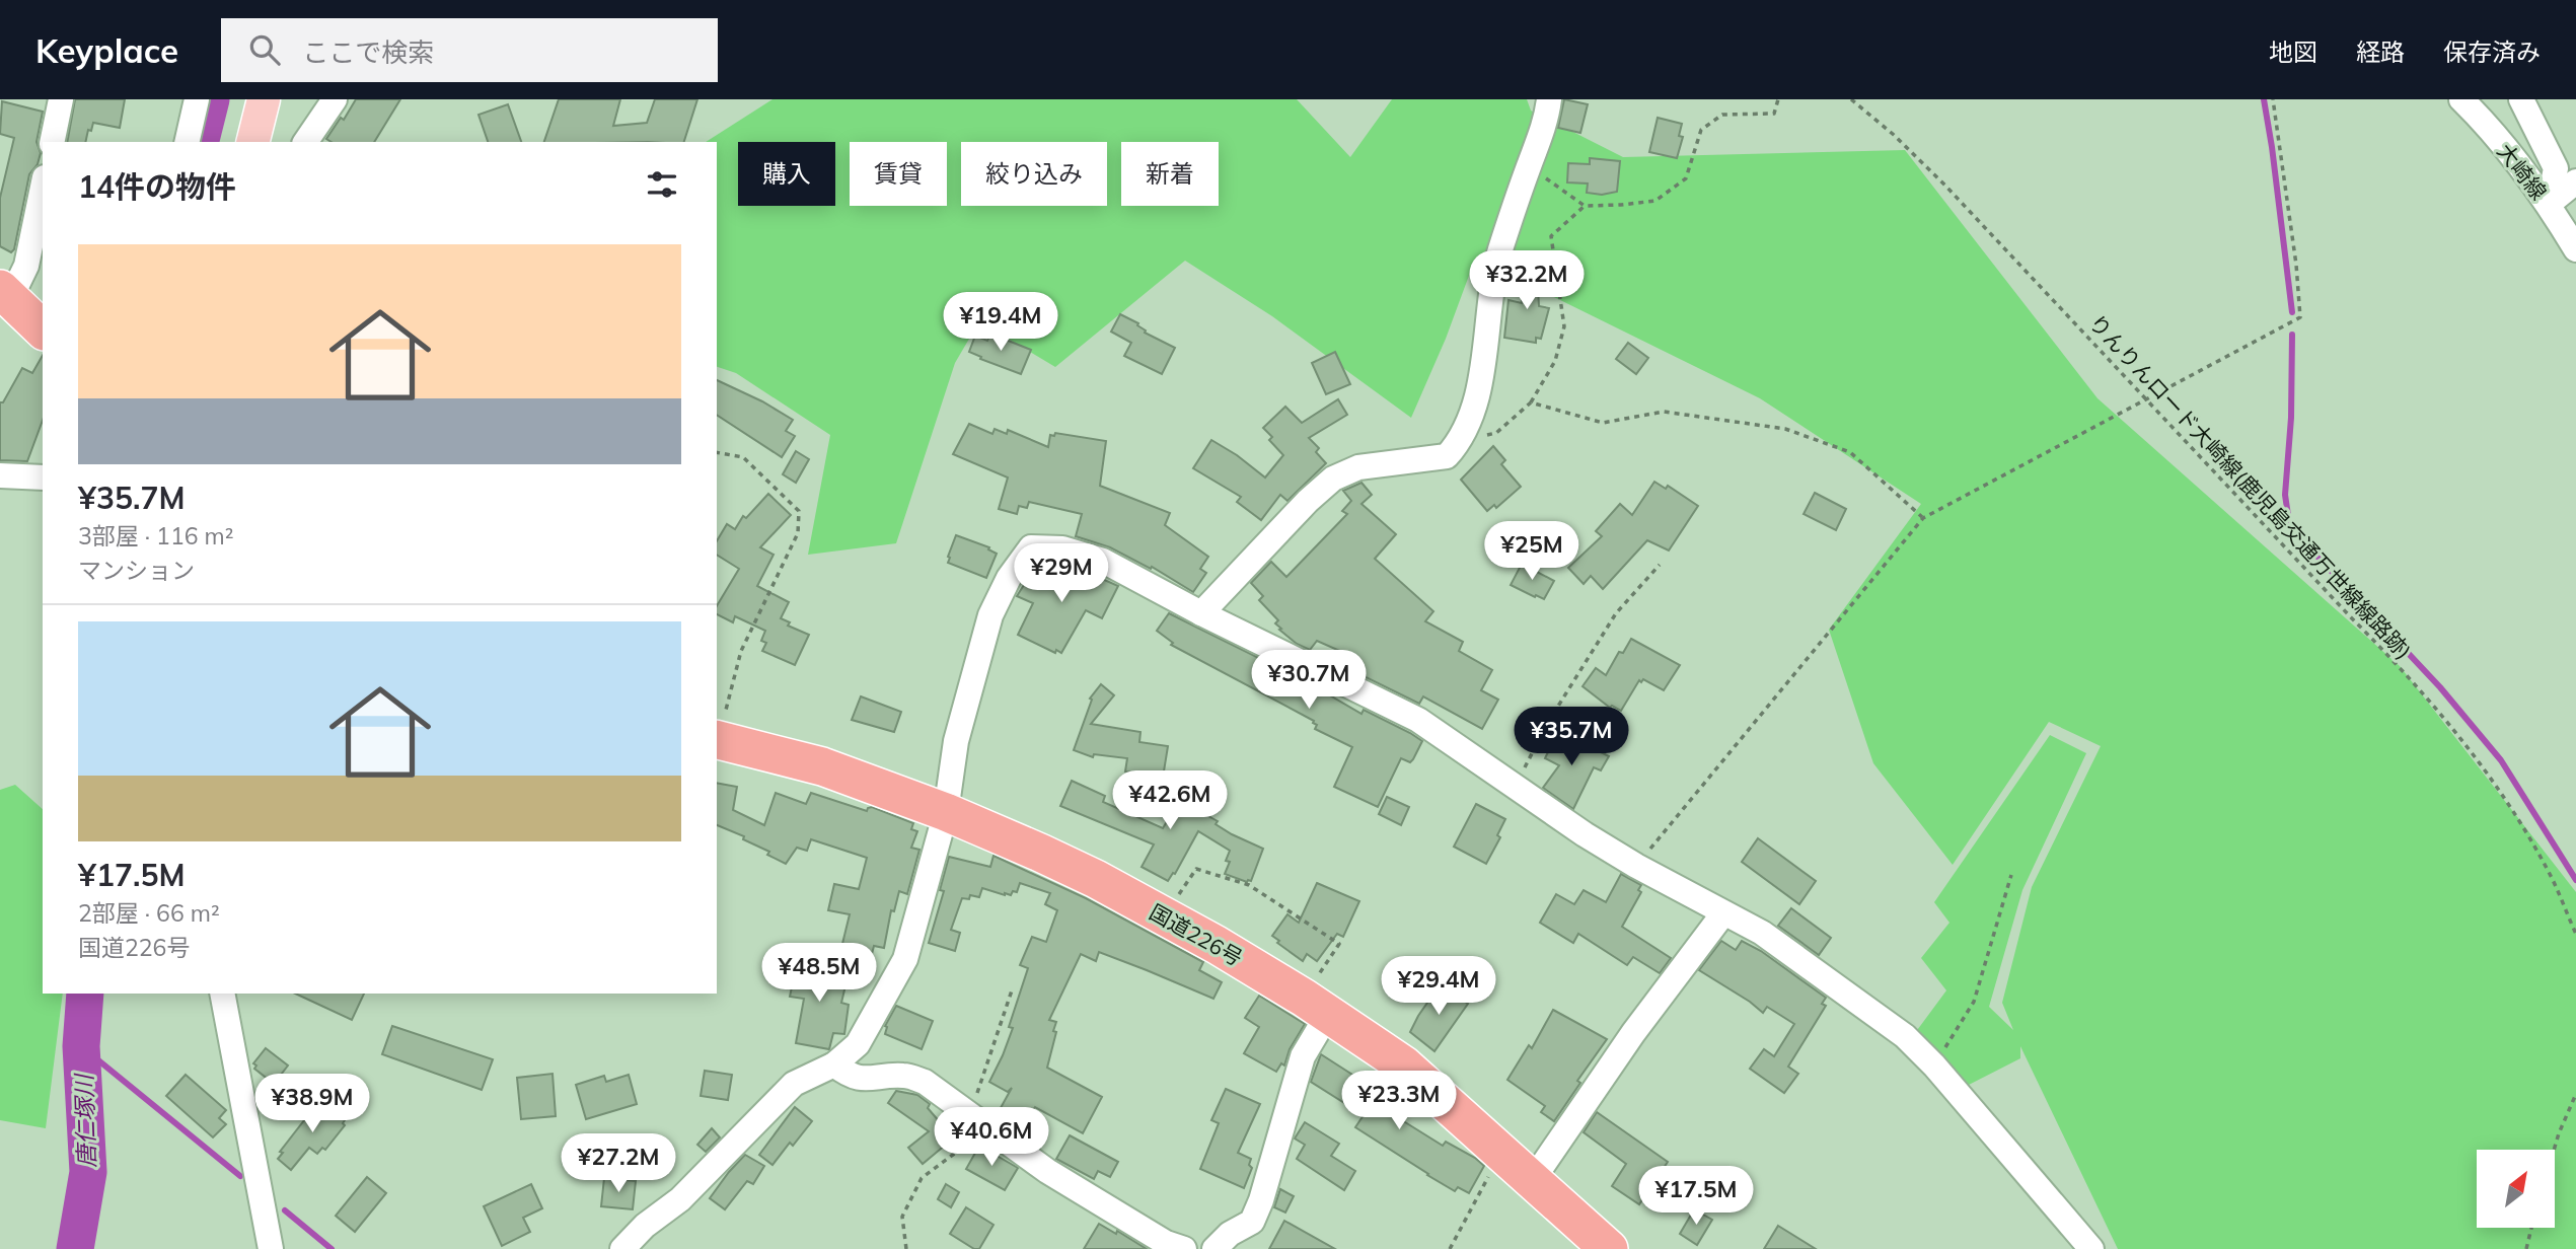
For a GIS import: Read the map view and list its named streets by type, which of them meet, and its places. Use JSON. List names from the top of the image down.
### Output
{
  "streets": {
    "highway": ["国道226号"],
    "street": ["大崎線"],
    "path": ["りんりんロード大崎線(鹿児島交通万世線線路跡)"]
  },
  "water": ["唐仁塚川"],
  "north": "top right",
  "page": {
    "header": "Keyplace",
    "search": "ここで検索",
    "nav": ["地図", "経路", "保存済み"],
    "chip": [
      "購入",
      "賃貸",
      "絞り込み",
      "新着"
    ],
    "heading": "14件の物件",
    "list": [
      {
        "name": "¥35.7M",
        "note": "3部屋 · 116 m² · マンション"
      },
      {
        "name": "¥17.5M",
        "note": "2部屋 · 66 m² · 国道226号"
      }
    ],
    "price": [
      "¥32.2M",
      "¥19.4M",
      "¥25M",
      "¥29M",
      "¥30.7M",
      "¥35.7M",
      "¥42.6M",
      "¥48.5M",
      "¥29.4M",
      "¥23.3M",
      "¥38.9M",
      "¥40.6M",
      "¥27.2M",
      "¥17.5M"
    ]
  }
}
